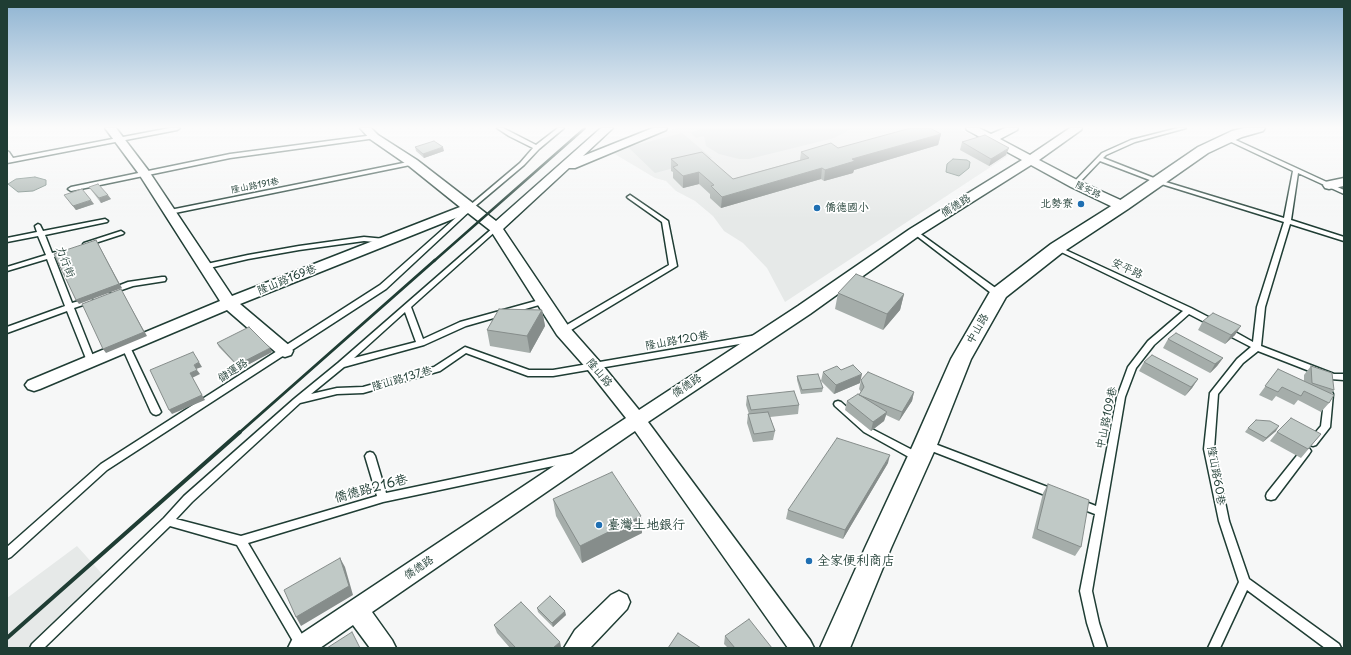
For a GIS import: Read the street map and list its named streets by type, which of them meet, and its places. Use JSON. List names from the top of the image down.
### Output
{
  "streets": {
    "street": [
      "隆安路",
      "僑德路",
      "隆山路169巷",
      "中山路",
      "隆山路"
    ],
    "lane": [
      "隆山路191巷",
      "力行街",
      "安平路",
      "隆山路120巷",
      "儲運路",
      "隆山路137巷",
      "中山路109巷",
      "隆山路60巷",
      "僑德路216巷"
    ]
  },
  "crossings": [
    ["隆山路191巷", "隆山路"],
    ["隆安路", "僑德路"],
    ["隆安路", "中山路"],
    ["僑德路", "隆山路120巷"],
    ["僑德路", "隆山路"],
    ["僑德路", "僑德路216巷"],
    ["安平路", "中山路"],
    ["安平路", "中山路109巷"],
    ["隆山路169巷", "儲運路"],
    ["隆山路169巷", "隆山路"],
    ["隆山路120巷", "隆山路"],
    ["隆山路120巷", "隆山路137巷"],
    ["儲運路", "隆山路"],
    ["隆山路", "隆山路137巷"]
  ],
  "places": [
    "北勢寮",
    "僑德國小",
    "臺灣土地銀行",
    "全家便利商店"
  ]
}
